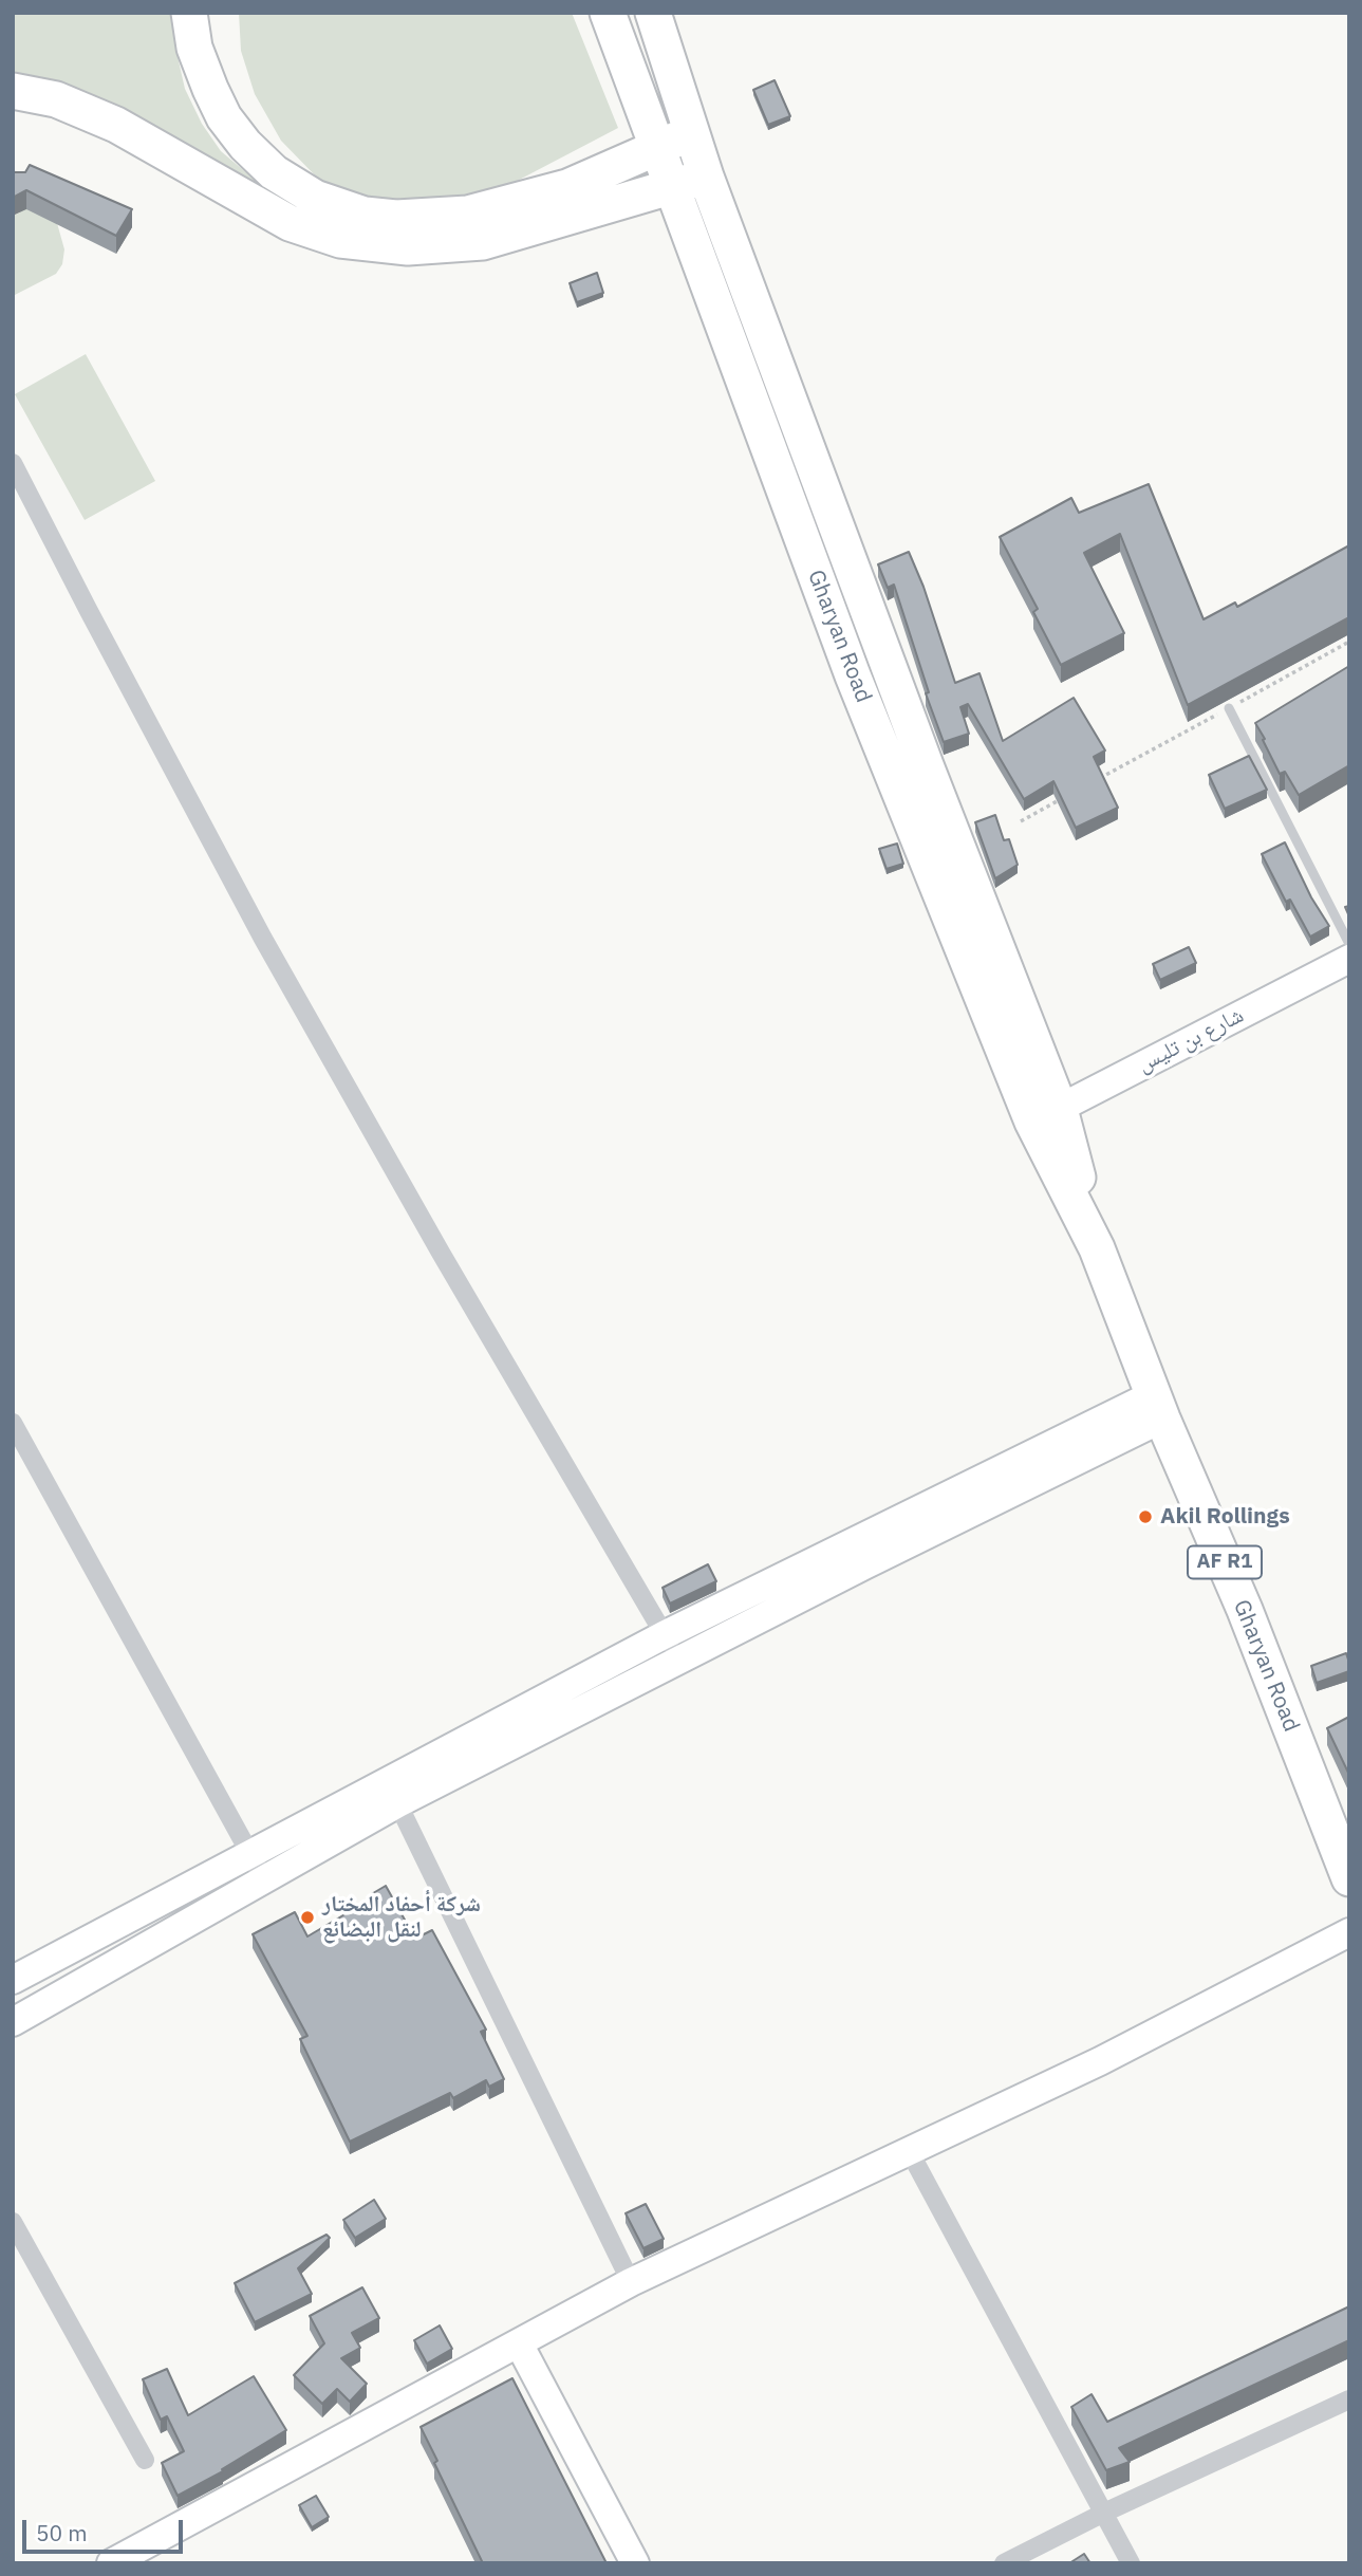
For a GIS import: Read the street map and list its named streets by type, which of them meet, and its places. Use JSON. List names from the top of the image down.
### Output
{
  "streets": {
    "highway": ["Gharyan Road", "AF R1"],
    "street": ["شارع بن تليس"]
  },
  "crossings": [
    ["Gharyan Road", "شارع بن تليس"]
  ],
  "places": ["Akil Rollings", "شركة أحفاد المختار لنقل البضائع"],
  "scale_bar": "50 m"
}
